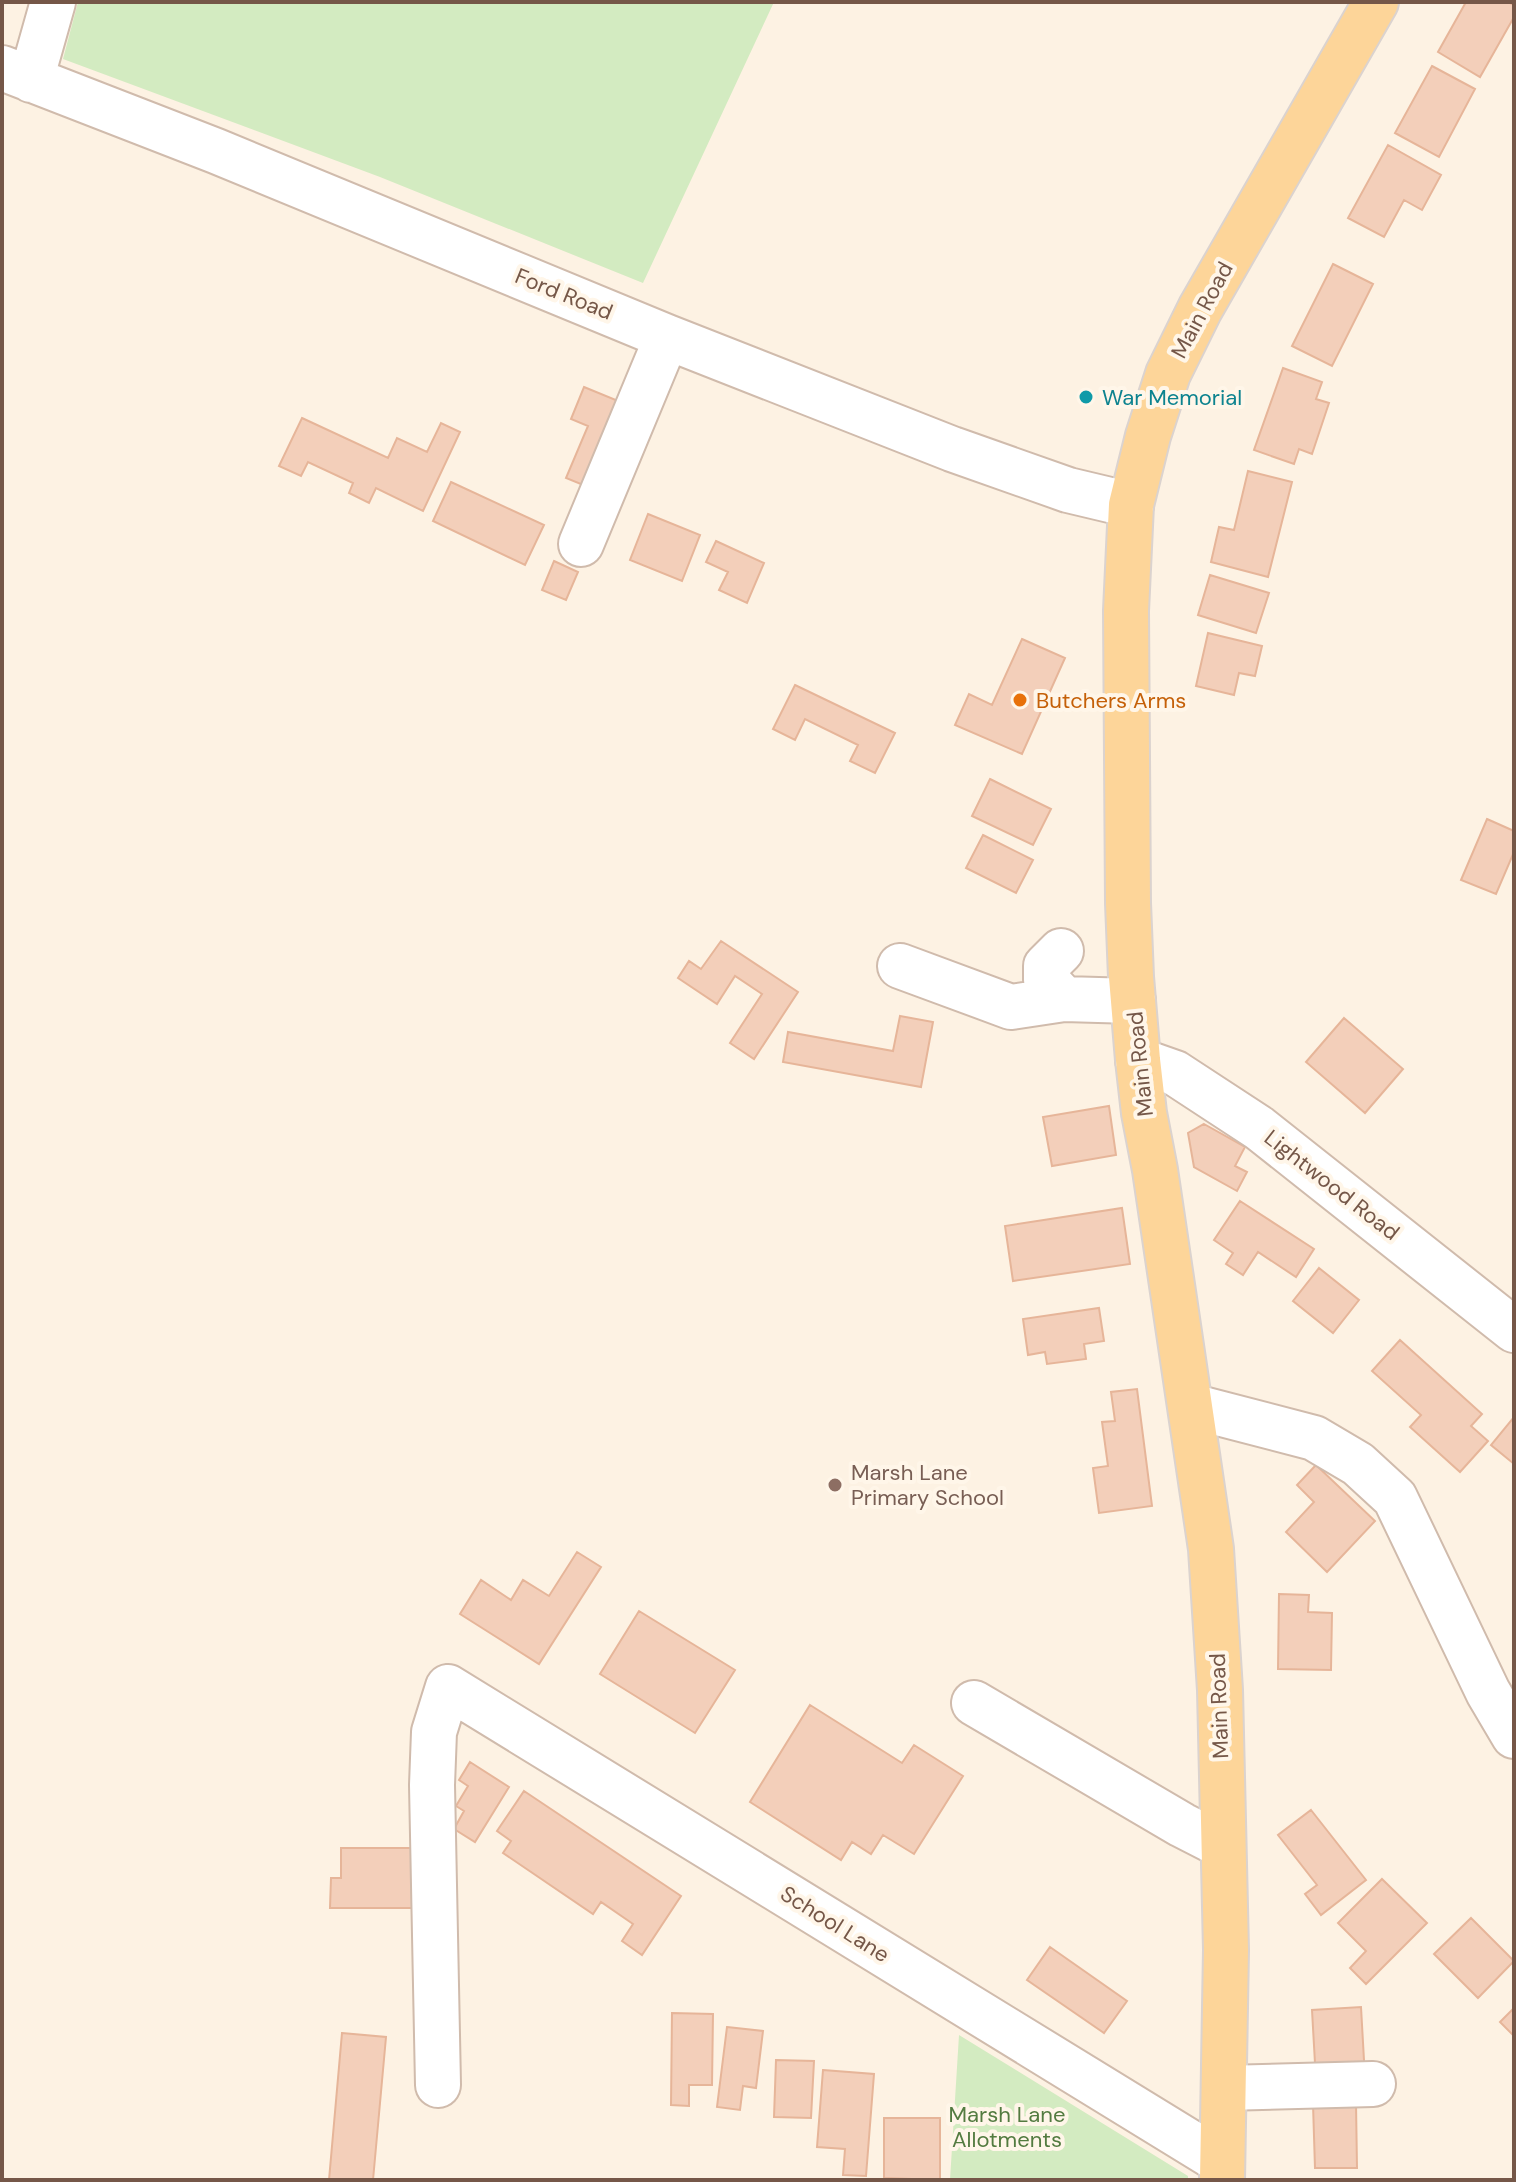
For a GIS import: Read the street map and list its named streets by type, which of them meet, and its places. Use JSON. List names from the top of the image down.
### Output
{
  "streets": {
    "main road": ["Main Road"],
    "street": ["Ford Road", "Lightwood Road", "School Lane"]
  },
  "crossings": [
    ["Ford Road", "Main Road"],
    ["Main Road", "Lightwood Road"],
    ["Main Road", "School Lane"]
  ],
  "parks": ["Marsh Lane Allotments"],
  "places": ["War Memorial", "Butchers Arms", "Marsh Lane Primary School"]
}
